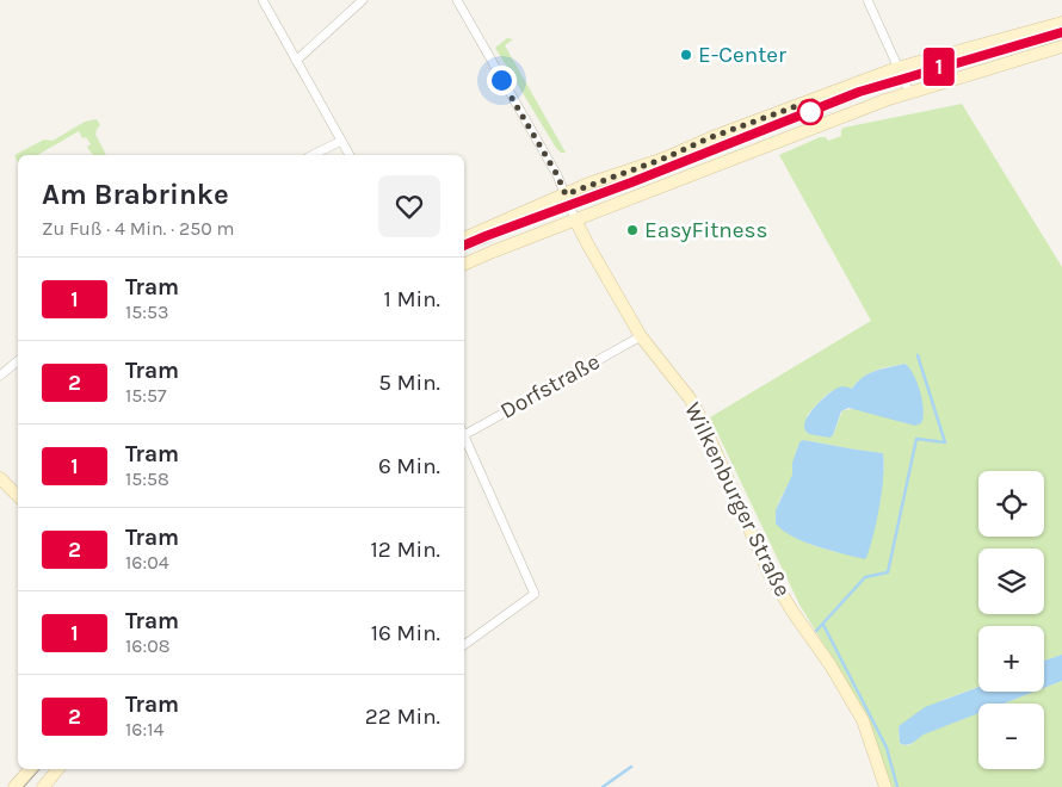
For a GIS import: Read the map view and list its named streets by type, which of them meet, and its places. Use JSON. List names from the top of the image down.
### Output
{
  "streets": {
    "main road": ["Wilkenburger Straße"],
    "street": ["Dorfstraße"]
  },
  "crossings": [
    ["Dorfstraße", "Wilkenburger Straße"]
  ],
  "places": ["E-Center", "EasyFitness"],
  "lines": ["tram line 1"],
  "page": {
    "on_map": "1",
    "heading": ["Am Brabrinke", "Zu Fuß · 4 Min. · 250 m"],
    "list": [
      {
        "mark": "1",
        "name": "Tram",
        "note": "15:53",
        "value": "1 Min."
      },
      {
        "mark": "2",
        "name": "Tram",
        "note": "15:57",
        "value": "5 Min."
      },
      {
        "mark": "1",
        "name": "Tram",
        "note": "15:58",
        "value": "6 Min."
      },
      {
        "mark": "2",
        "name": "Tram",
        "note": "16:04",
        "value": "12 Min."
      },
      {
        "mark": "1",
        "name": "Tram",
        "note": "16:08",
        "value": "16 Min."
      },
      {
        "mark": "2",
        "name": "Tram",
        "note": "16:14",
        "value": "22 Min."
      }
    ],
    "map_buttons": ["+", "−"]
  }
}
